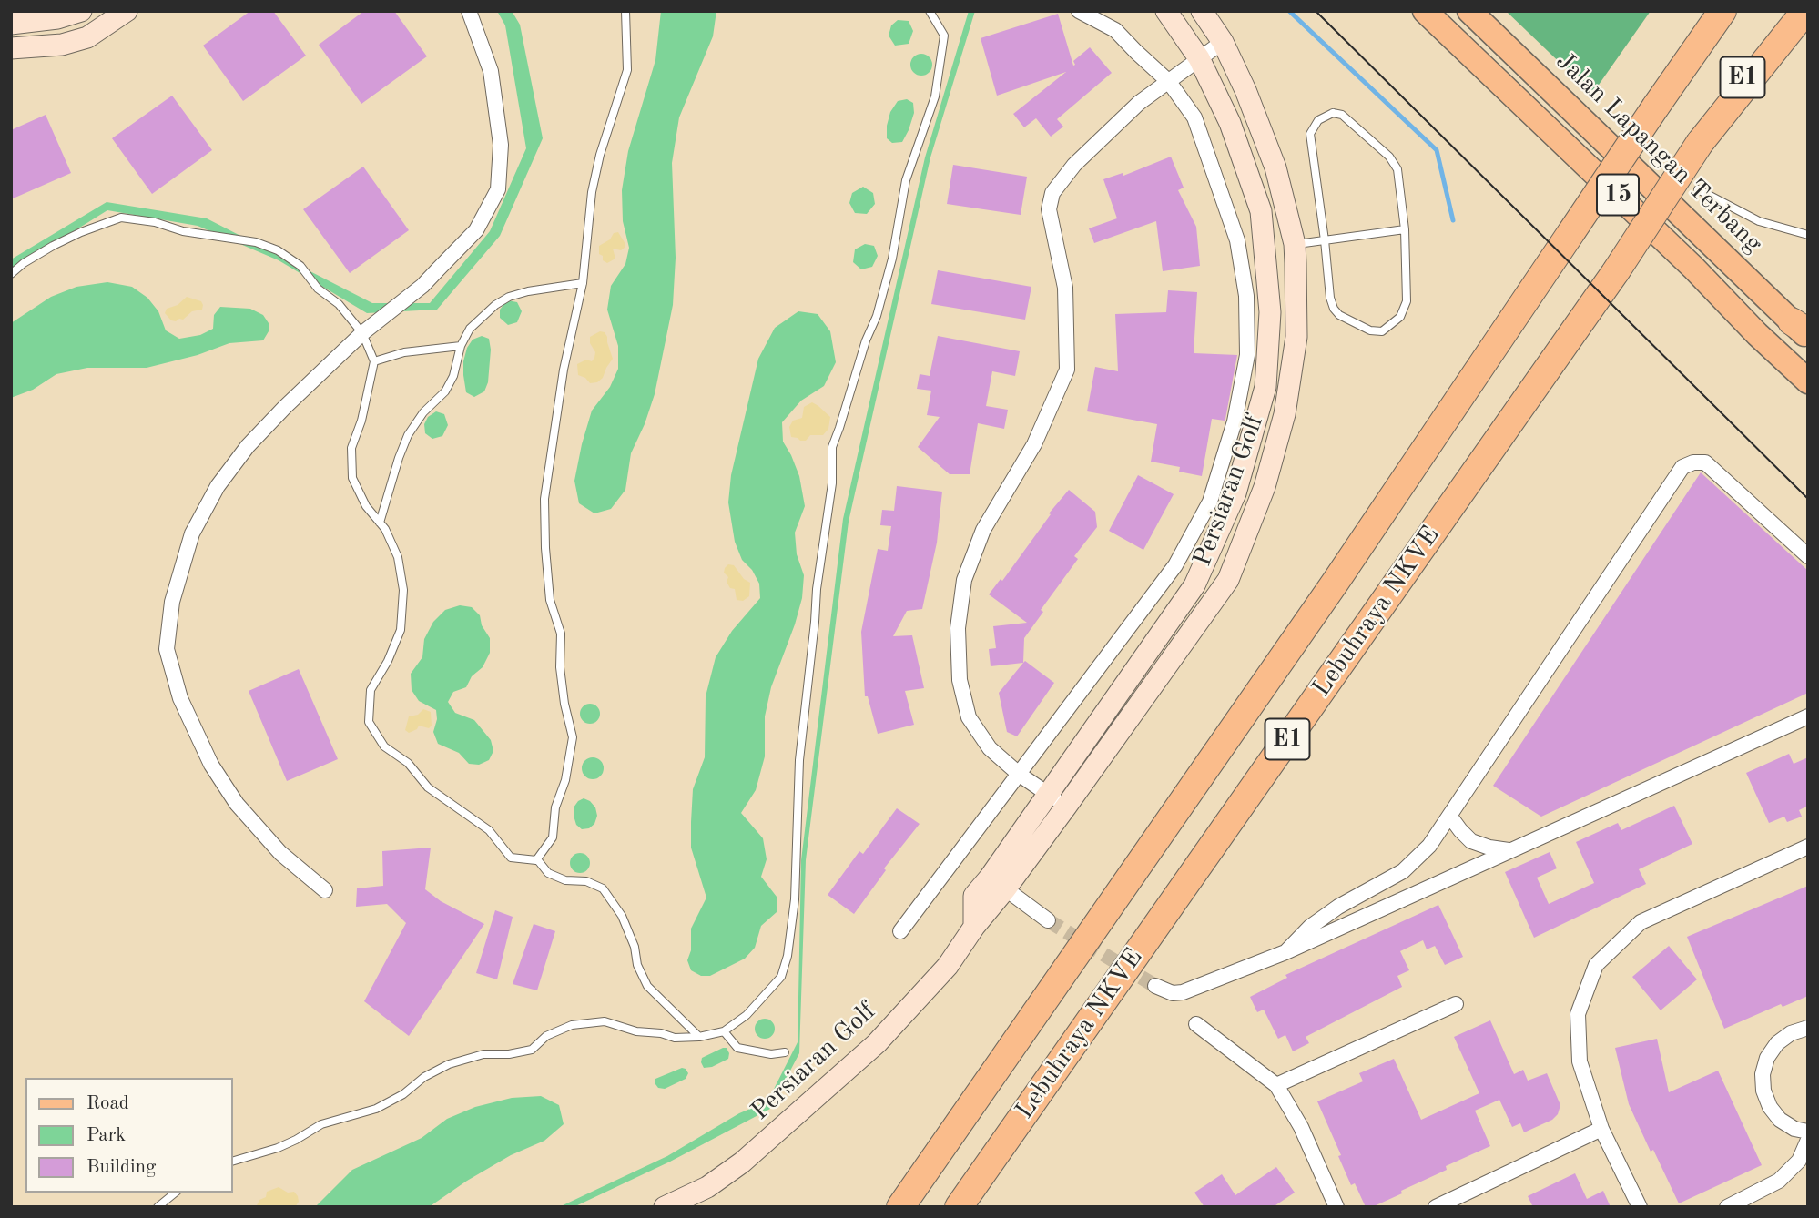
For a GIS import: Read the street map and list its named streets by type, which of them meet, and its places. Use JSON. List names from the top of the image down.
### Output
{
  "streets": {
    "highway": ["E1", "Lebuhraya NKVE"],
    "main road": ["Jalan Lapangan Terbang", "15"],
    "street": ["Persiaran Golf"]
  },
  "legend": ["Road", "Park", "Building"]
}
